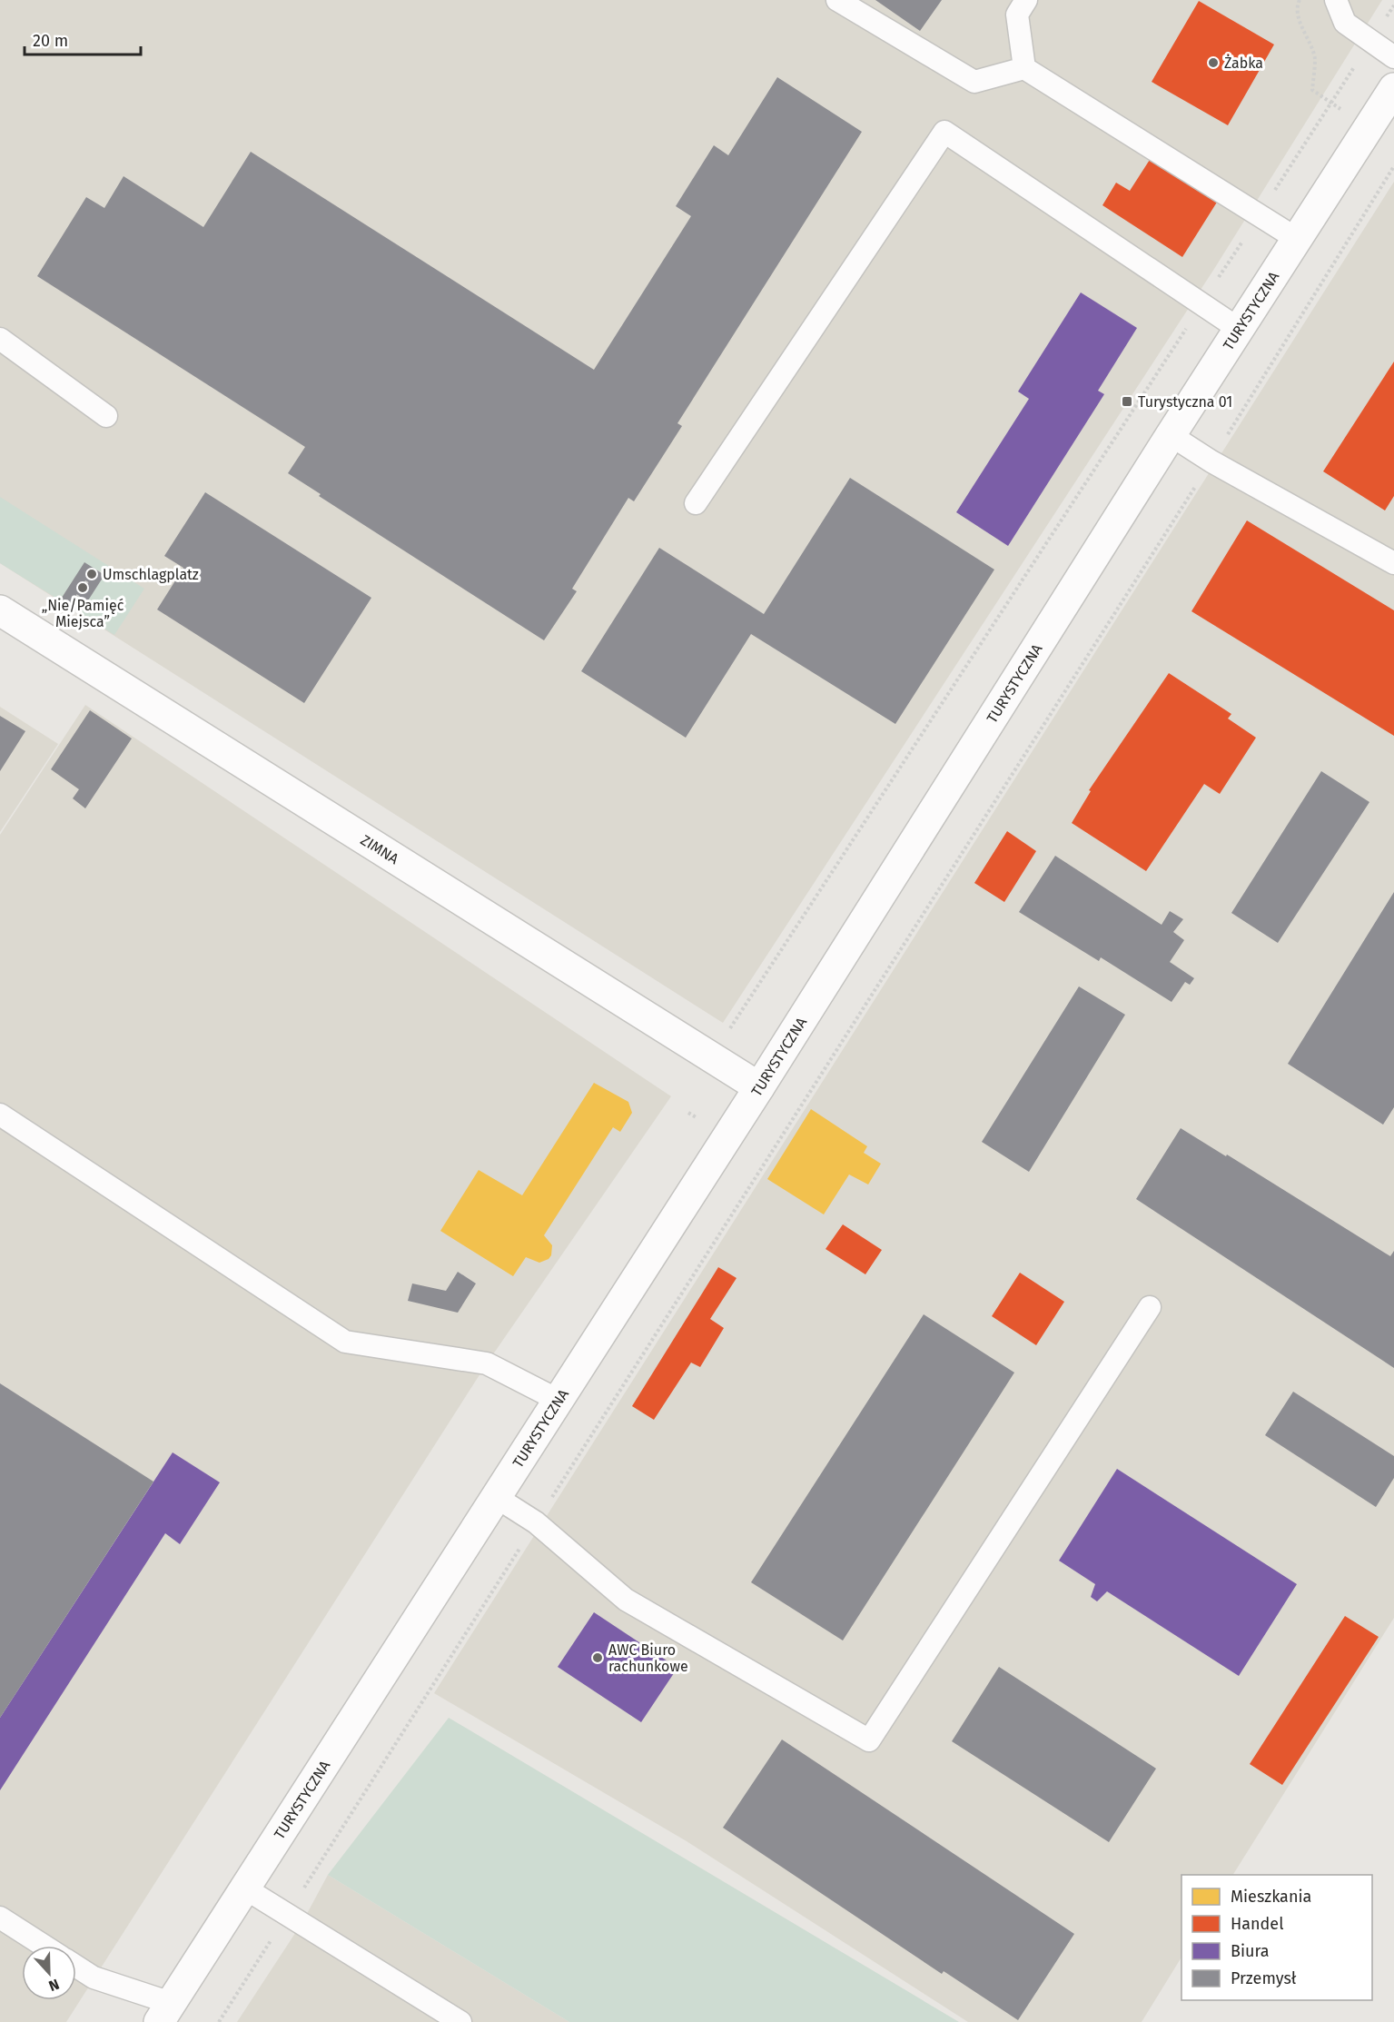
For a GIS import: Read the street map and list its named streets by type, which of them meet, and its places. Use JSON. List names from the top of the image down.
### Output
{
  "streets": {
    "main road": ["TURYSTYCZNA", "ZIMNA"]
  },
  "crossings": [
    ["TURYSTYCZNA", "ZIMNA"]
  ],
  "places": {
    "other": [
      "Żabka",
      "Umschlagplatz",
      "„Nie/Pamięć Miejsca”",
      "AWC Biuro rachunkowe"
    ],
    "transit": ["Turystyczna 01"]
  },
  "legend": [
    "Mieszkania",
    "Handel",
    "Biura",
    "Przemysł"
  ],
  "scale_bar": "20 m",
  "north": "bottom"
}
